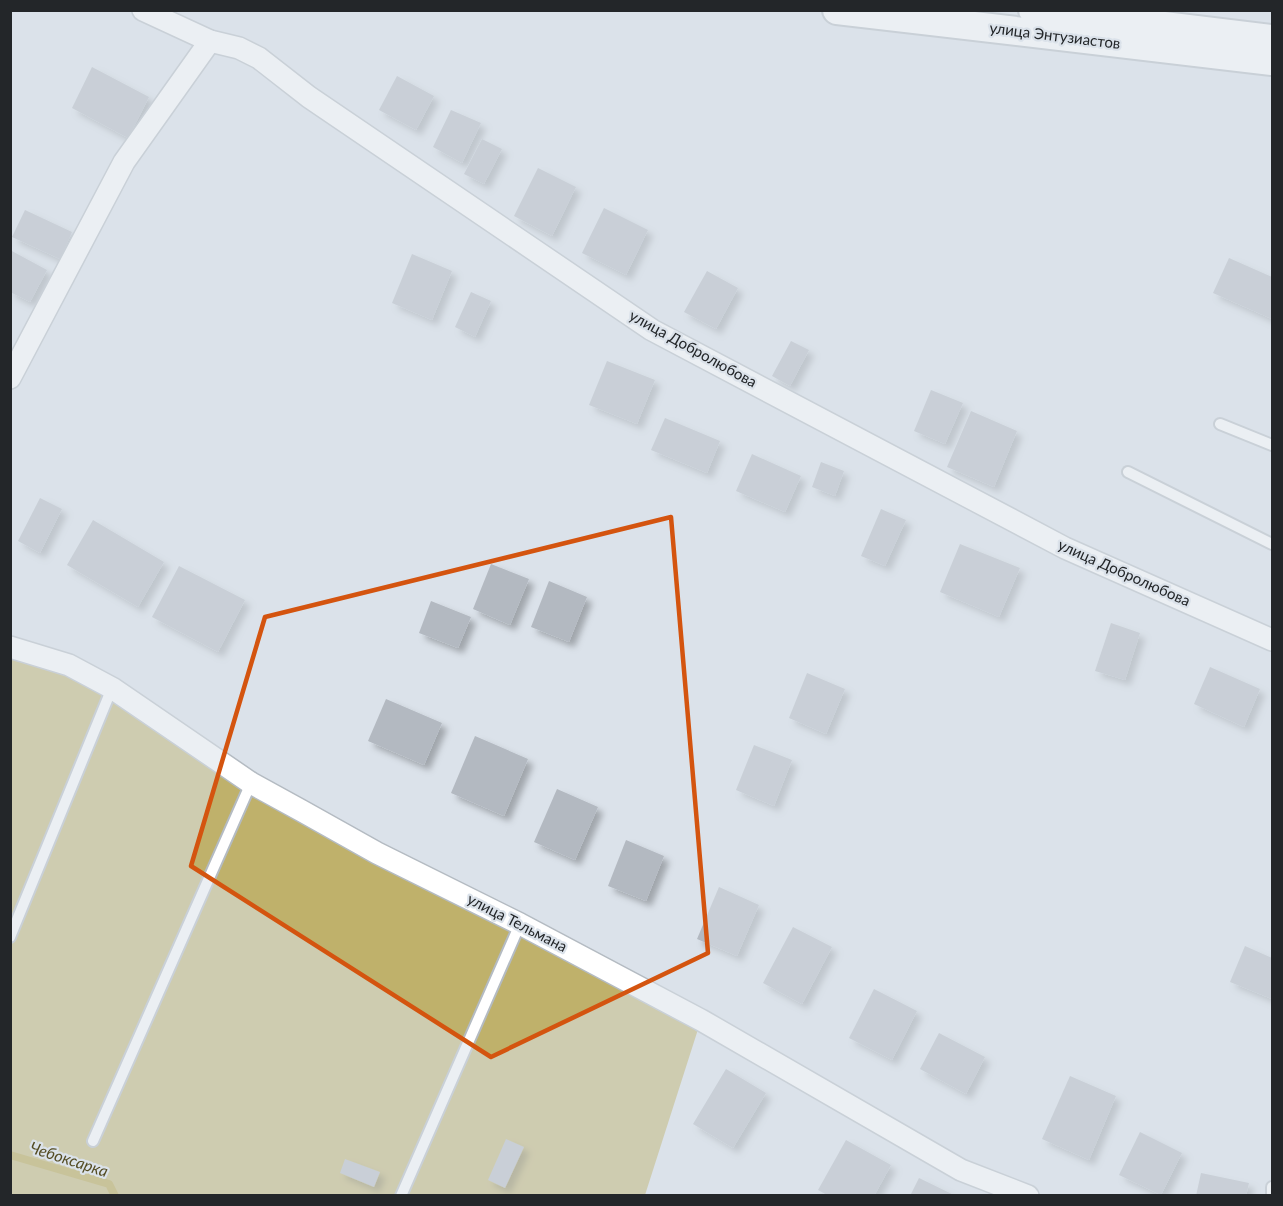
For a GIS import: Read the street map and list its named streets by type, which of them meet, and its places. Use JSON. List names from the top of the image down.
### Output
{
  "streets": {
    "main road": ["улица Энтузиастов"],
    "street": ["улица Добролюбова", "улица Тельмана"]
  },
  "water": ["Чебоксарка"]
}
